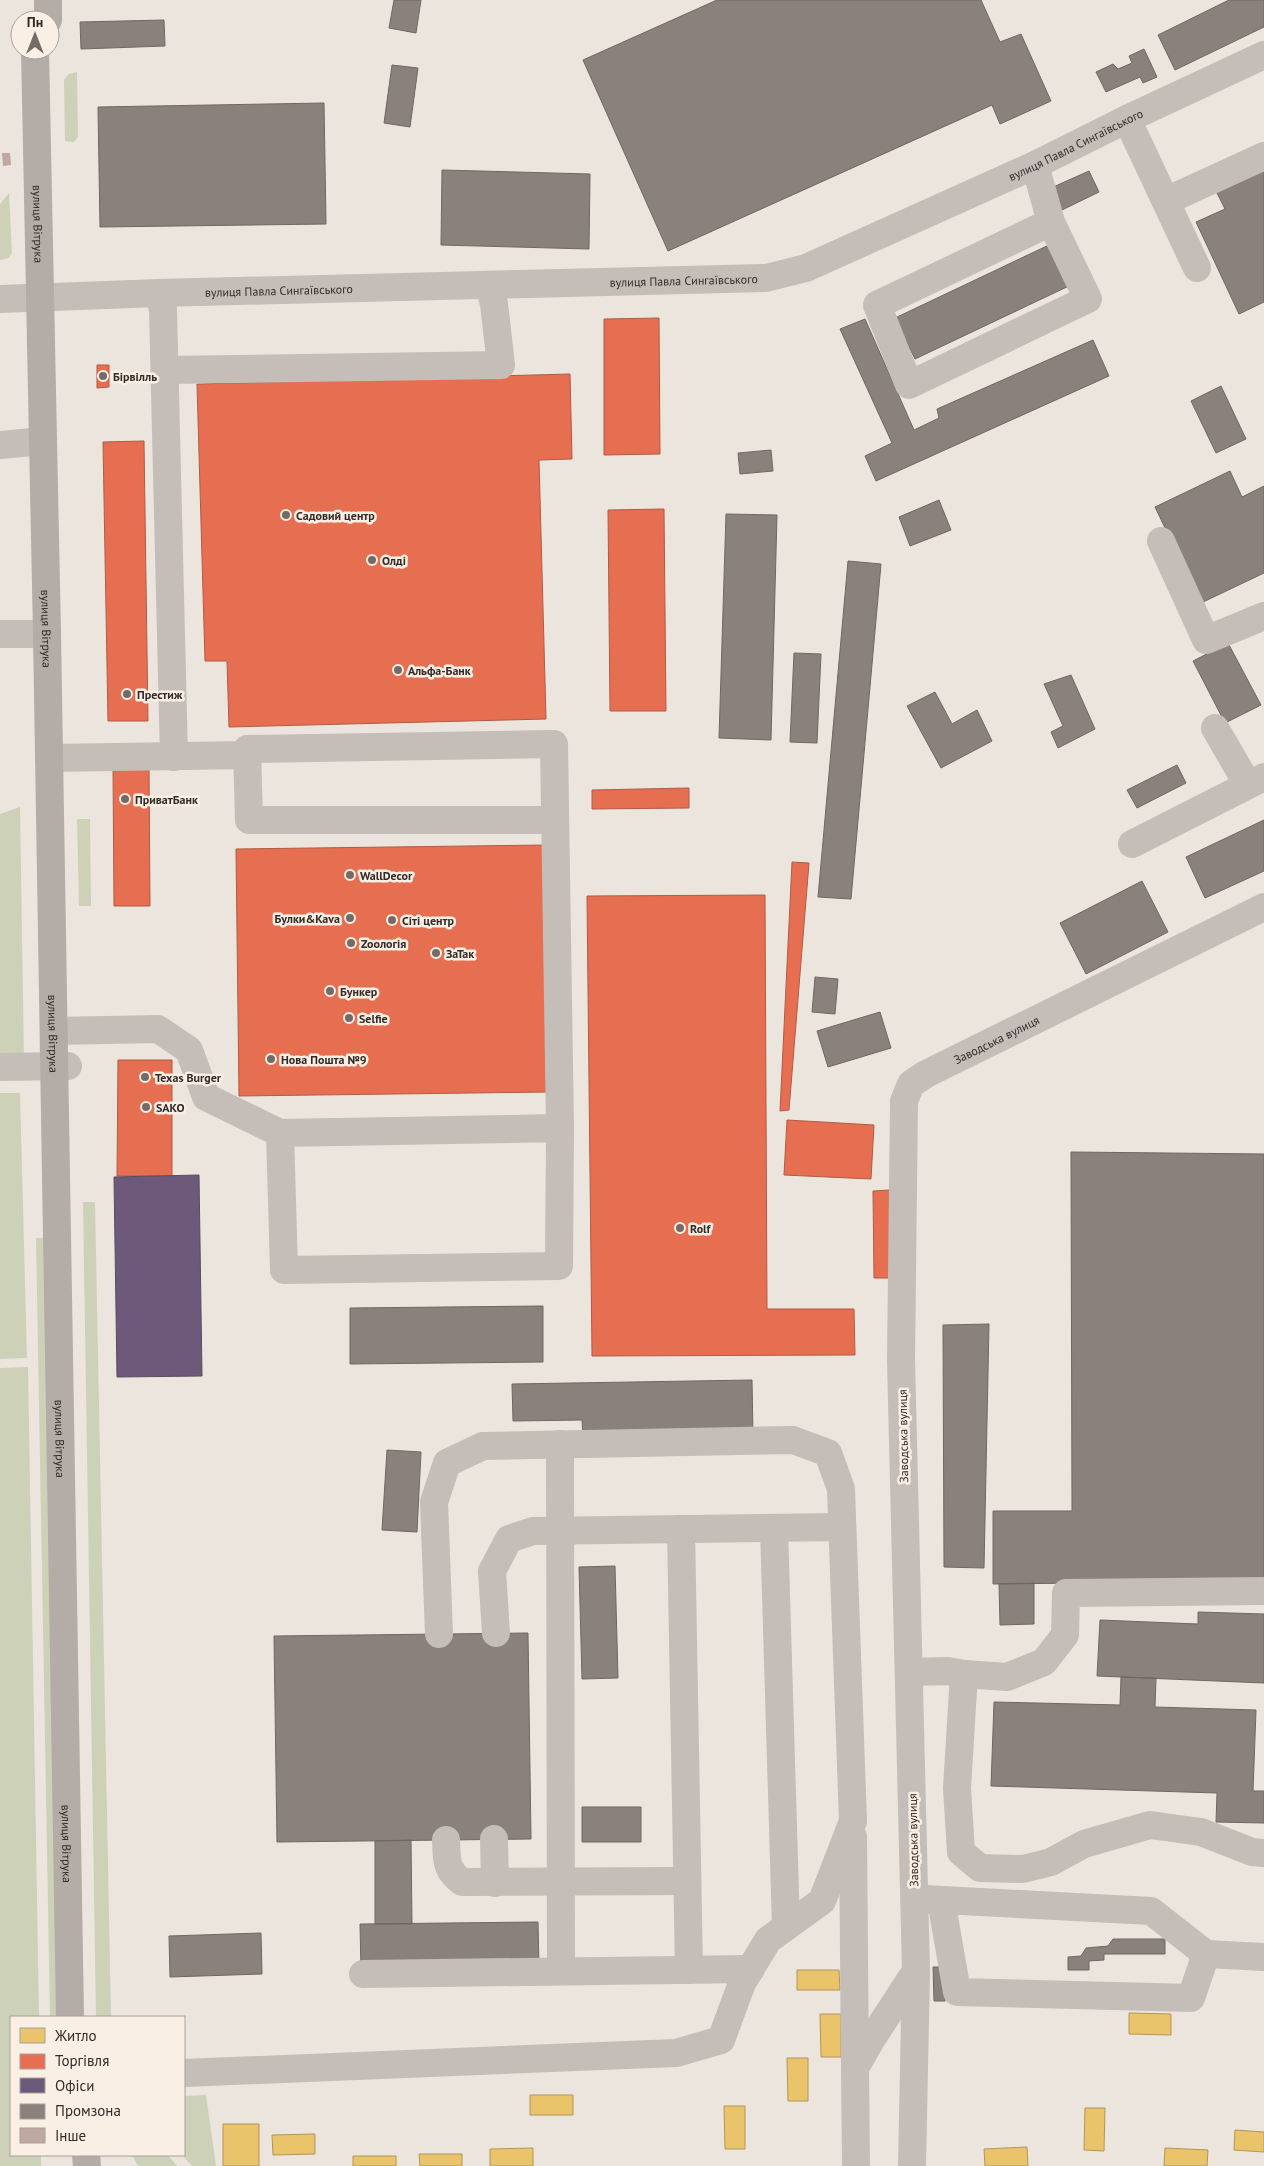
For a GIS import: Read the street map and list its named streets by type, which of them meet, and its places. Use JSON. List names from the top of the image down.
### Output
{
  "streets": {
    "main road": ["вулиця Вітрука"],
    "street": ["вулиця Павла Сингаївського", "Заводська вулиця"]
  },
  "crossings": [
    ["вулиця Павла Сингаївського", "вулиця Вітрука"]
  ],
  "places": [
    "Бірвілль",
    "Садовий центр",
    "Олді",
    "Альфа-Банк",
    "Престиж",
    "ПриватБанк",
    "WallDecor",
    "Булки&Kava",
    "Сіті центр",
    "Zooлогія",
    "ЗаТак",
    "Бункер",
    "Selfie",
    "Нова Пошта №9",
    "Texas Burger",
    "SAKO",
    "Rolf"
  ],
  "legend": [
    "Житло",
    "Торгівля",
    "Офіси",
    "Промзона",
    "Інше"
  ],
  "north": "top"
}
